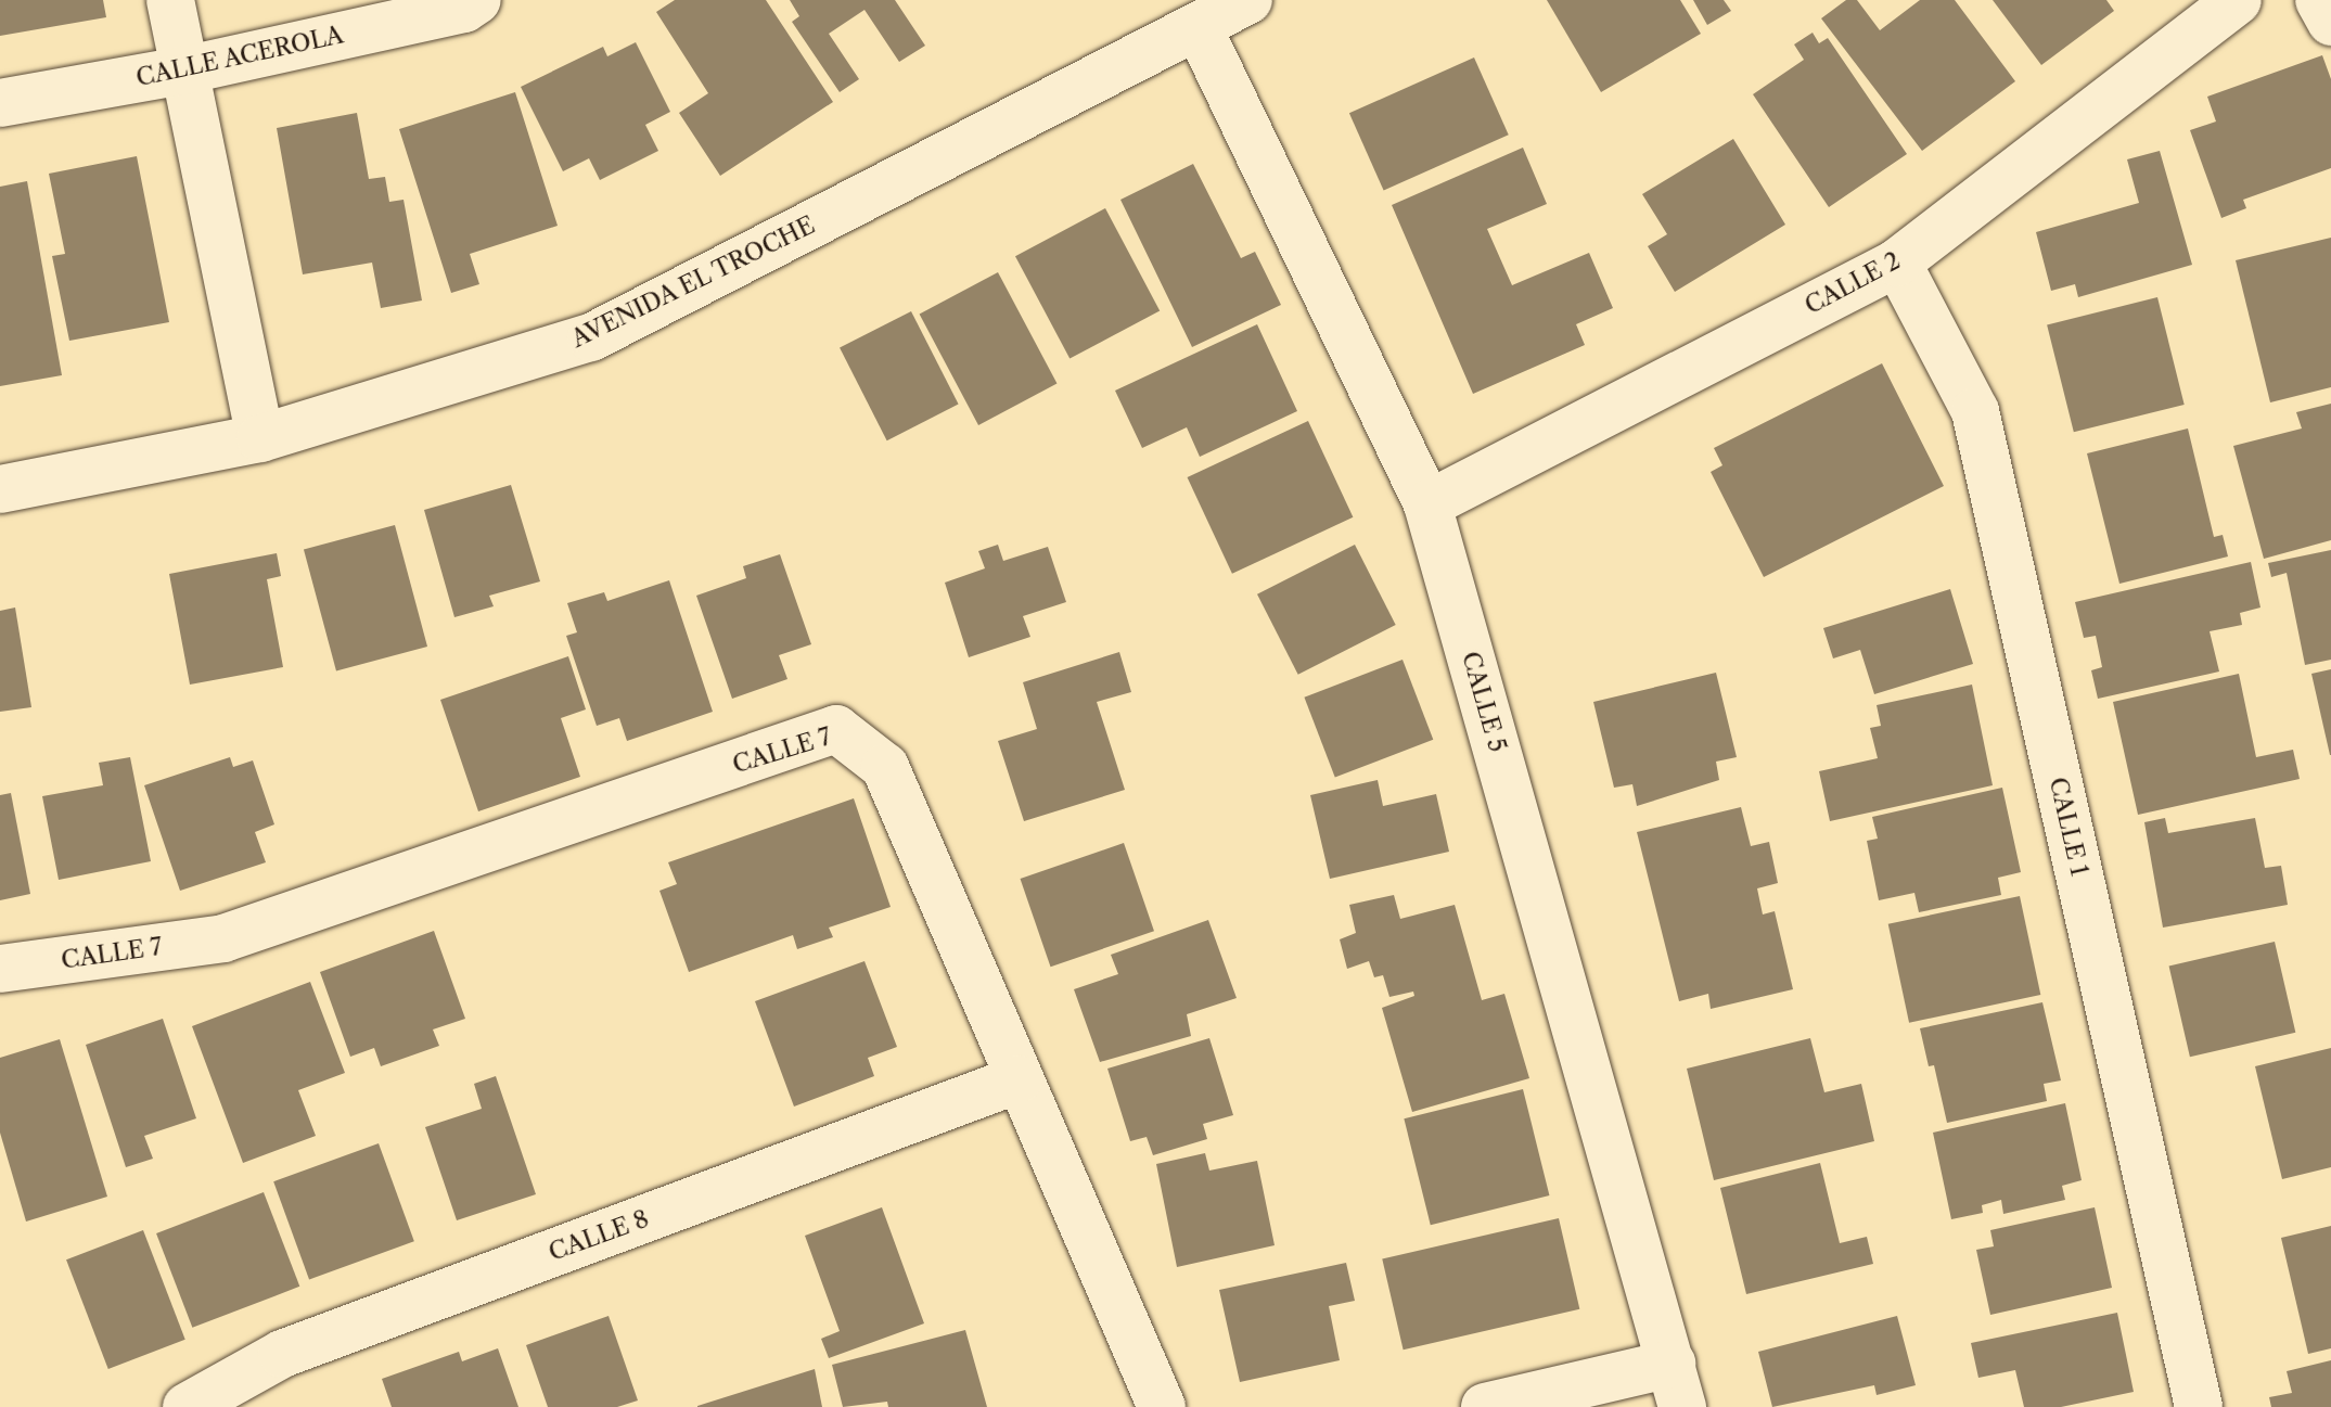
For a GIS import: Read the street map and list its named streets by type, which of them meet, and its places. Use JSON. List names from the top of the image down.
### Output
{
  "streets": {
    "street": [
      "CALLE ACEROLA",
      "AVENIDA EL TROCHE",
      "CALLE 2",
      "CALLE 5",
      "CALLE 7",
      "CALLE 1",
      "CALLE 8"
    ]
  },
  "crossings": [
    ["AVENIDA EL TROCHE", "CALLE 5"],
    ["CALLE 2", "CALLE 5"],
    ["CALLE 2", "CALLE 1"],
    ["CALLE 7", "CALLE 8"]
  ]
}
